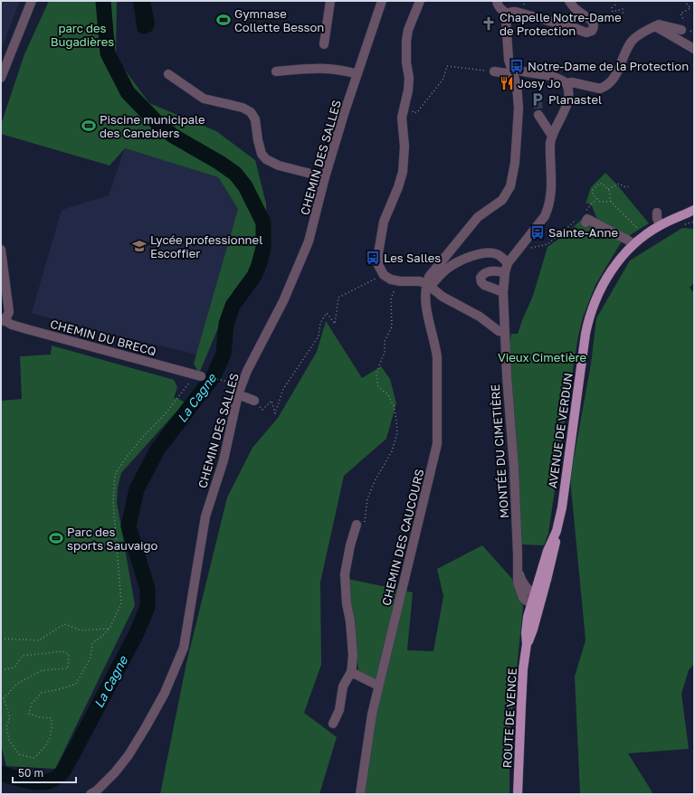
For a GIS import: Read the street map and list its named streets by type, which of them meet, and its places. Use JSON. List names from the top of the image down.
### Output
{
  "streets": {
    "main road": ["AVENUE DE VERDUN", "ROUTE DE VENCE"],
    "street": [
      "CHEMIN DES SALLES",
      "CHEMIN DU BRECQ",
      "MONTÉE DU CIMETIÈRE",
      "CHEMIN DES CAUCOURS"
    ]
  },
  "crossings": [
    ["AVENUE DE VERDUN", "MONTÉE DU CIMETIÈRE"],
    ["AVENUE DE VERDUN", "ROUTE DE VENCE"],
    ["MONTÉE DU CIMETIÈRE", "ROUTE DE VENCE"]
  ],
  "water": ["La Cagne"],
  "parks": ["parc des Bugadières", "Vieux Cimetière"],
  "places": {
    "sports": ["Gymnase Collette Besson", "Piscine municipale des Canebiers", "Parc des sports Sauvaigo"],
    "church": ["Chapelle Notre-Dame de Protection"],
    "bus stop": ["Notre-Dame de la Protection", "Sainte-Anne", "Les Salles"],
    "restaurant": ["Josy Jo"],
    "parking": ["Planastel"],
    "school or university": ["Lycée professionnel Escoffier"]
  },
  "scale_bar": "50 m"
}
